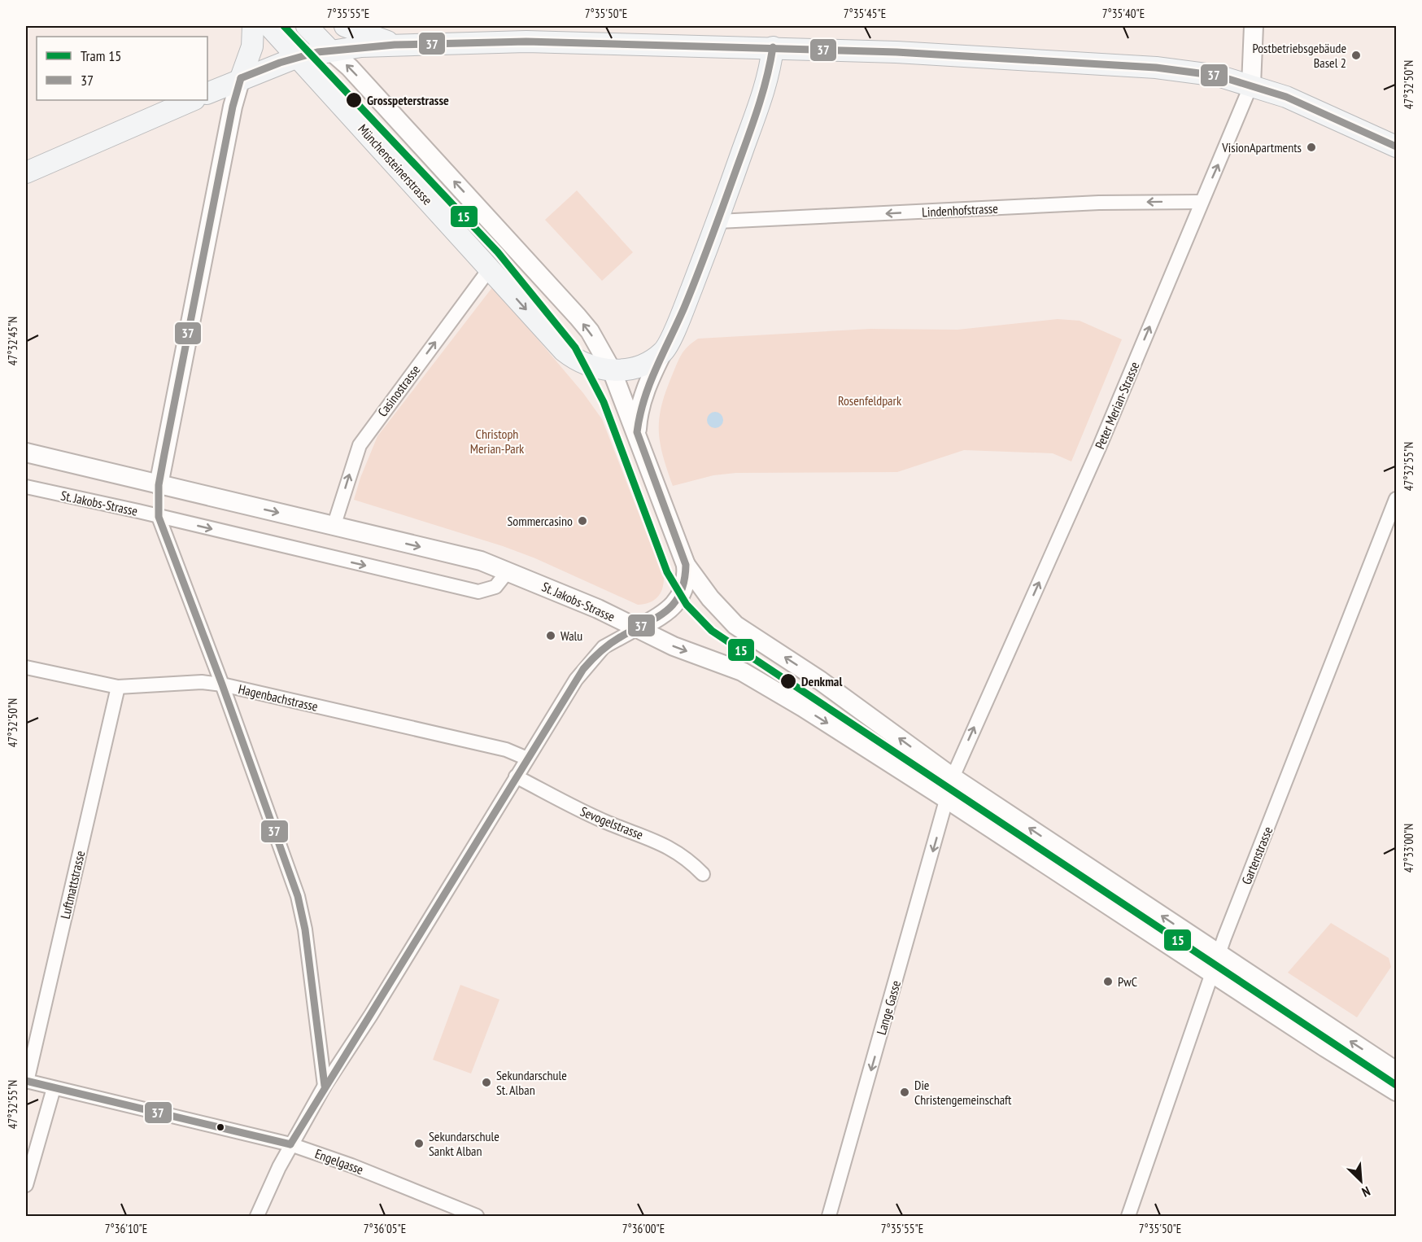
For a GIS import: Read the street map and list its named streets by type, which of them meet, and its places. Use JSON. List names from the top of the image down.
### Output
{
  "streets": {
    "main road": ["Münchensteinerstrasse", "Peter Merian-Strasse", "St. Jakobs-Strasse"],
    "street": [
      "Lindenhofstrasse",
      "Casinostrasse",
      "Hagenbachstrasse",
      "Sevogelstrasse",
      "Gartenstrasse",
      "Luftmattstrasse",
      "Lange Gasse",
      "Engelgasse"
    ]
  },
  "crossings": [
    ["Münchensteinerstrasse", "Casinostrasse"],
    ["Lindenhofstrasse", "Peter Merian-Strasse"],
    ["Casinostrasse", "St. Jakobs-Strasse"],
    ["Peter Merian-Strasse", "St. Jakobs-Strasse"],
    ["Peter Merian-Strasse", "Lange Gasse"],
    ["St. Jakobs-Strasse", "Gartenstrasse"],
    ["St. Jakobs-Strasse", "Lange Gasse"],
    ["Hagenbachstrasse", "Luftmattstrasse"],
    ["Luftmattstrasse", "Engelgasse"]
  ],
  "one_way": [
    "Lindenhofstrasse",
    "Casinostrasse",
    "Peter Merian-Strasse",
    "Lange Gasse"
  ],
  "parks": ["Rosenfeldpark", "Christoph Merian-Park"],
  "places": [
    "Postbetriebsgebäude Basel 2",
    "Grosspeterstrasse",
    "VisionApartments",
    "Sommercasino",
    "Walu",
    "Denkmal",
    "PwC",
    "Sekundarschule St. Alban",
    "Die Christengemeinschaft",
    "Sekundarschule Sankt Alban"
  ],
  "lines": ["tram line 15", "transit line 37"],
  "legend": ["Tram 15", "37"],
  "north": "bottom right",
  "coordinates": [
    "7°35'55\"E",
    "7°35'50\"E",
    "7°35'45\"E",
    "7°35'40\"E",
    "47°32'50\"N",
    "47°32'45\"N",
    "47°32'55\"N",
    "47°33'00\"N",
    "7°36'10\"E",
    "7°36'05\"E",
    "7°36'00\"E"
  ]
}
